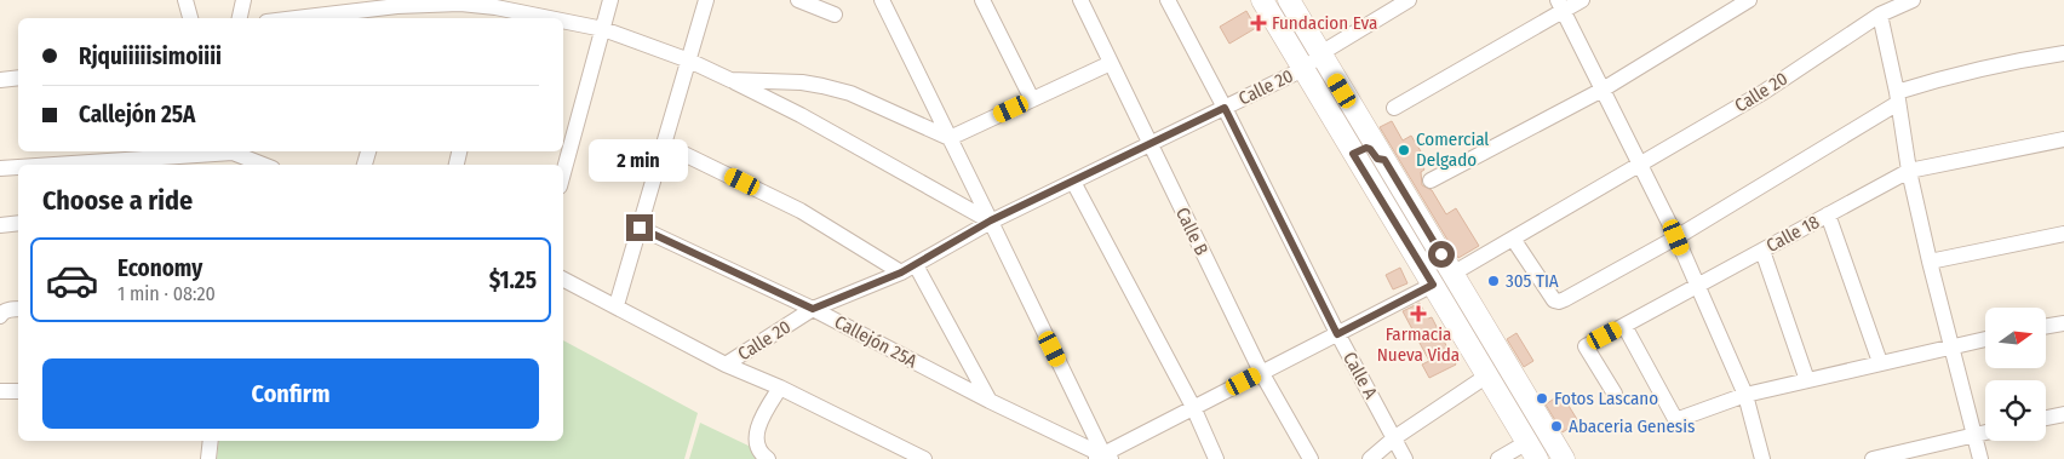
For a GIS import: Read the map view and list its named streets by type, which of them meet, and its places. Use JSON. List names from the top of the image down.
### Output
{
  "streets": {
    "street": [
      "Calle 20",
      "Calle B",
      "Calle 18",
      "Callejón 25A",
      "Calle A"
    ]
  },
  "crossings": [
    ["Calle 20", "Calle B"],
    ["Calle 20", "Callejón 25A"],
    ["Calle 20", "Calle A"]
  ],
  "places": {
    "health": ["Fundacion Eva", "Farmacia Nueva Vida"],
    "other": [
      "Comercial Delgado",
      "305 TIA",
      "Fotos Lascano",
      "Abaceria Genesis"
    ]
  },
  "north": "right",
  "page": {
    "banner": ["Rjquiiiiisimoiiii", "Callejón 25A"],
    "bubble": "2 min",
    "heading": "Choose a ride",
    "list": [
      {
        "name": "Economy",
        "note": "1 min · 08:20",
        "value": "$1.25"
      }
    ],
    "buttons": "Confirm"
  }
}
